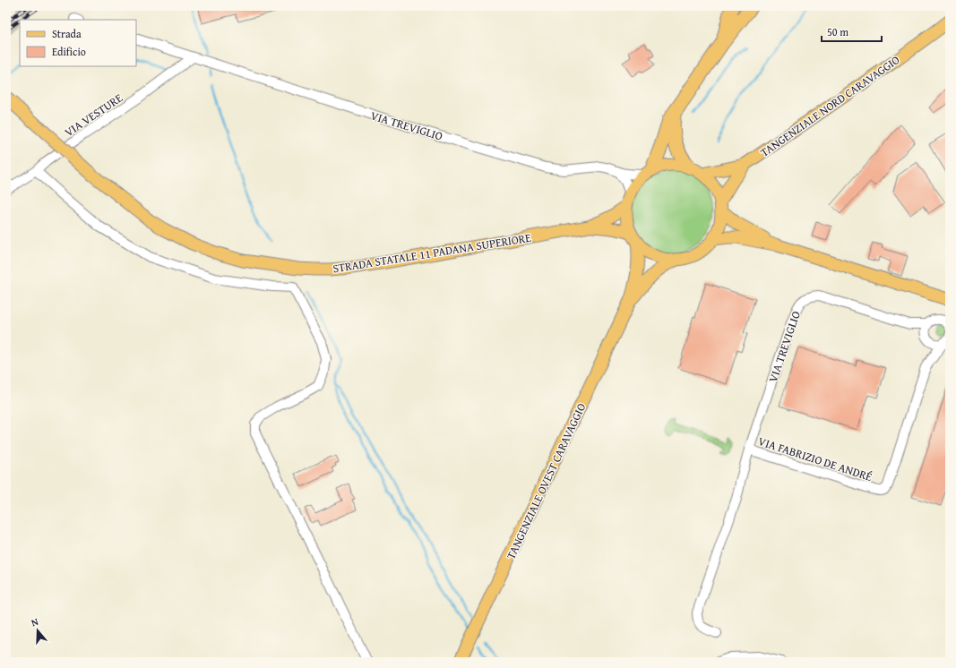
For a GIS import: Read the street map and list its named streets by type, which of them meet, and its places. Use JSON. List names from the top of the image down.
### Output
{
  "streets": {
    "main road": ["TANGENZIALE NORD CARAVAGGIO", "STRADA STATALE 11 PADANA SUPERIORE", "TANGENZIALE OVEST CARAVAGGIO"],
    "street": ["VIA VESTURE", "VIA TREVIGLIO", "VIA FABRIZIO DE ANDRÉ"]
  },
  "crossings": [
    ["TANGENZIALE NORD CARAVAGGIO", "VIA TREVIGLIO"],
    ["TANGENZIALE NORD CARAVAGGIO", "STRADA STATALE 11 PADANA SUPERIORE"],
    ["TANGENZIALE NORD CARAVAGGIO", "TANGENZIALE OVEST CARAVAGGIO"],
    ["VIA VESTURE", "VIA TREVIGLIO"],
    ["VIA TREVIGLIO", "STRADA STATALE 11 PADANA SUPERIORE"],
    ["VIA TREVIGLIO", "VIA FABRIZIO DE ANDRÉ"],
    ["VIA TREVIGLIO", "TANGENZIALE OVEST CARAVAGGIO"],
    ["STRADA STATALE 11 PADANA SUPERIORE", "TANGENZIALE OVEST CARAVAGGIO"]
  ],
  "legend": ["Strada", "Edificio"],
  "scale_bar": "50 m",
  "north": "top"
}
